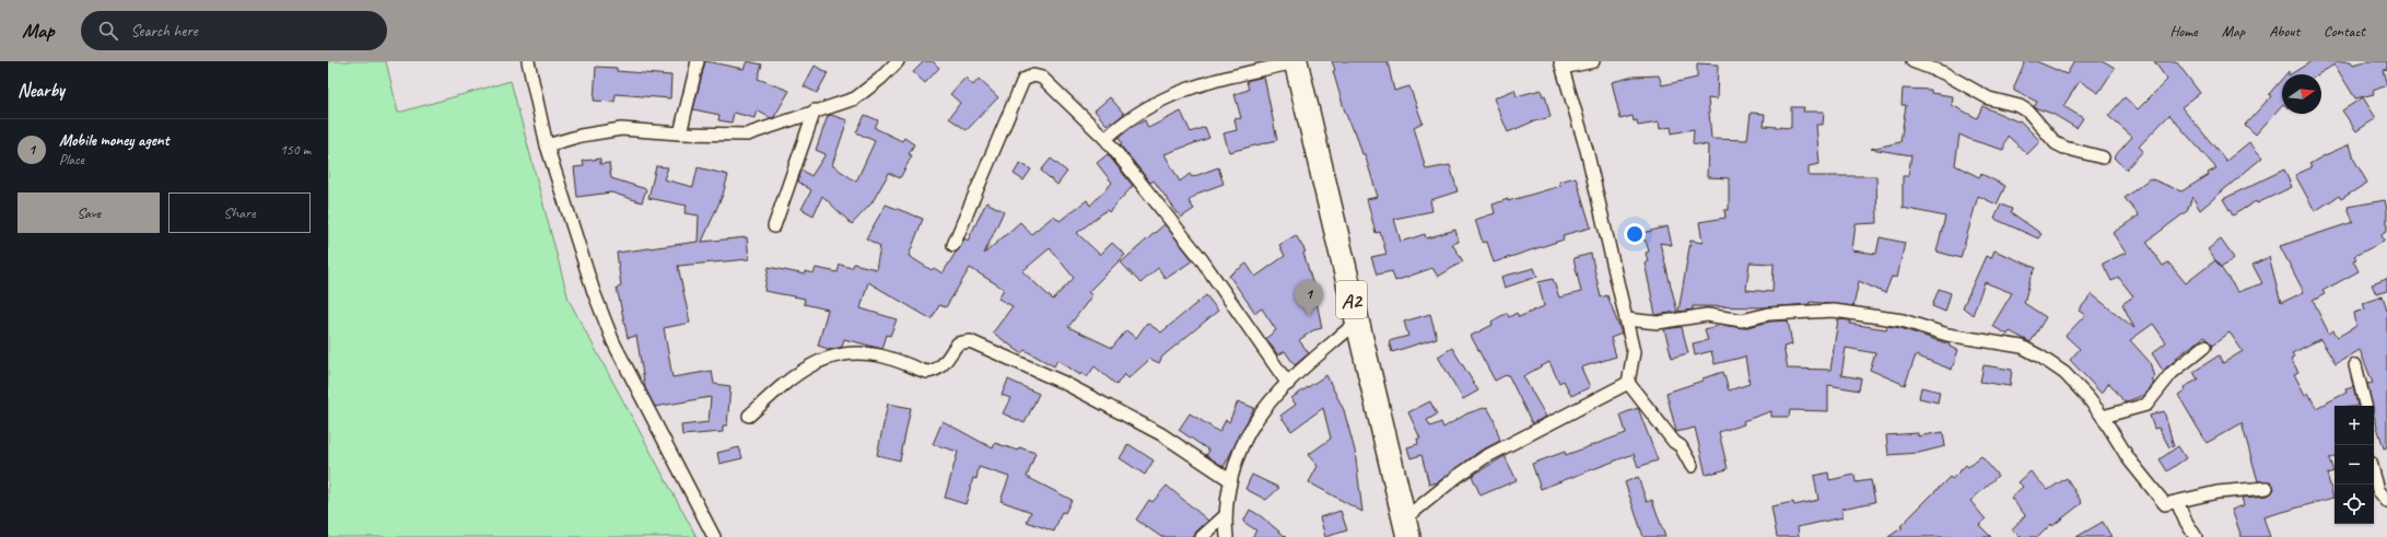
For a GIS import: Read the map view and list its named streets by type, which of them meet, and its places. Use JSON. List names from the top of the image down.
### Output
{
  "streets": {
    "highway": ["A2"]
  },
  "north": "right",
  "page": {
    "header": "Map",
    "search": "Search here",
    "nav": [
      "Home",
      "Map",
      "About",
      "Contact"
    ],
    "heading": "Nearby",
    "list": [
      {
        "mark": "1",
        "name": "Mobile money agent",
        "note": "Place",
        "value": "150 m"
      }
    ],
    "buttons": ["Save", "Share"],
    "pins": "1",
    "map_buttons": ["+", "−"]
  }
}
